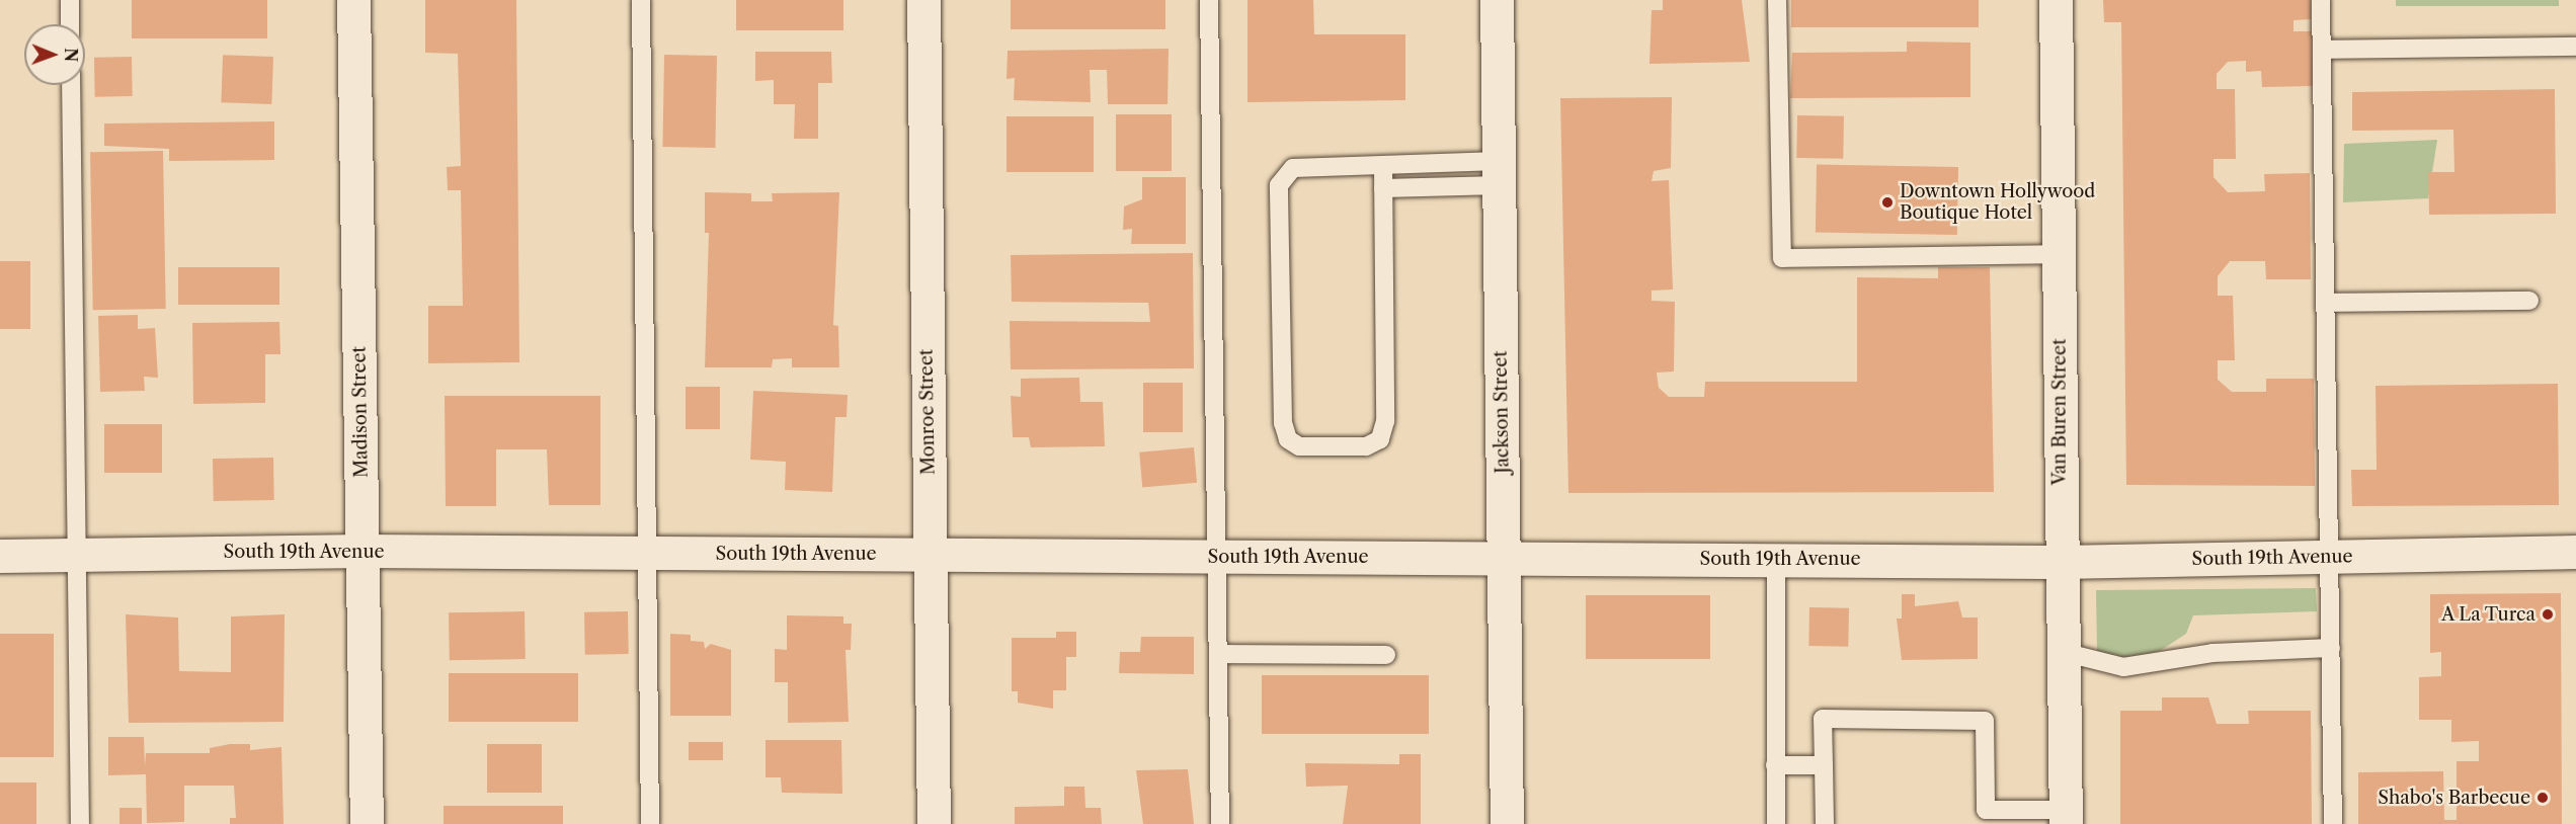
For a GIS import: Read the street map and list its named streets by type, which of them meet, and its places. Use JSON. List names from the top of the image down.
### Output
{
  "streets": {
    "street": [
      "Madison Street",
      "Monroe Street",
      "Jackson Street",
      "Van Buren Street",
      "South 19th Avenue"
    ]
  },
  "crossings": [
    ["Madison Street", "South 19th Avenue"],
    ["Monroe Street", "South 19th Avenue"],
    ["Jackson Street", "South 19th Avenue"],
    ["Van Buren Street", "South 19th Avenue"]
  ],
  "places": ["Downtown Hollywood Boutique Hotel", "A La Turca", "Shabo's Barbecue"],
  "north": "right"
}
